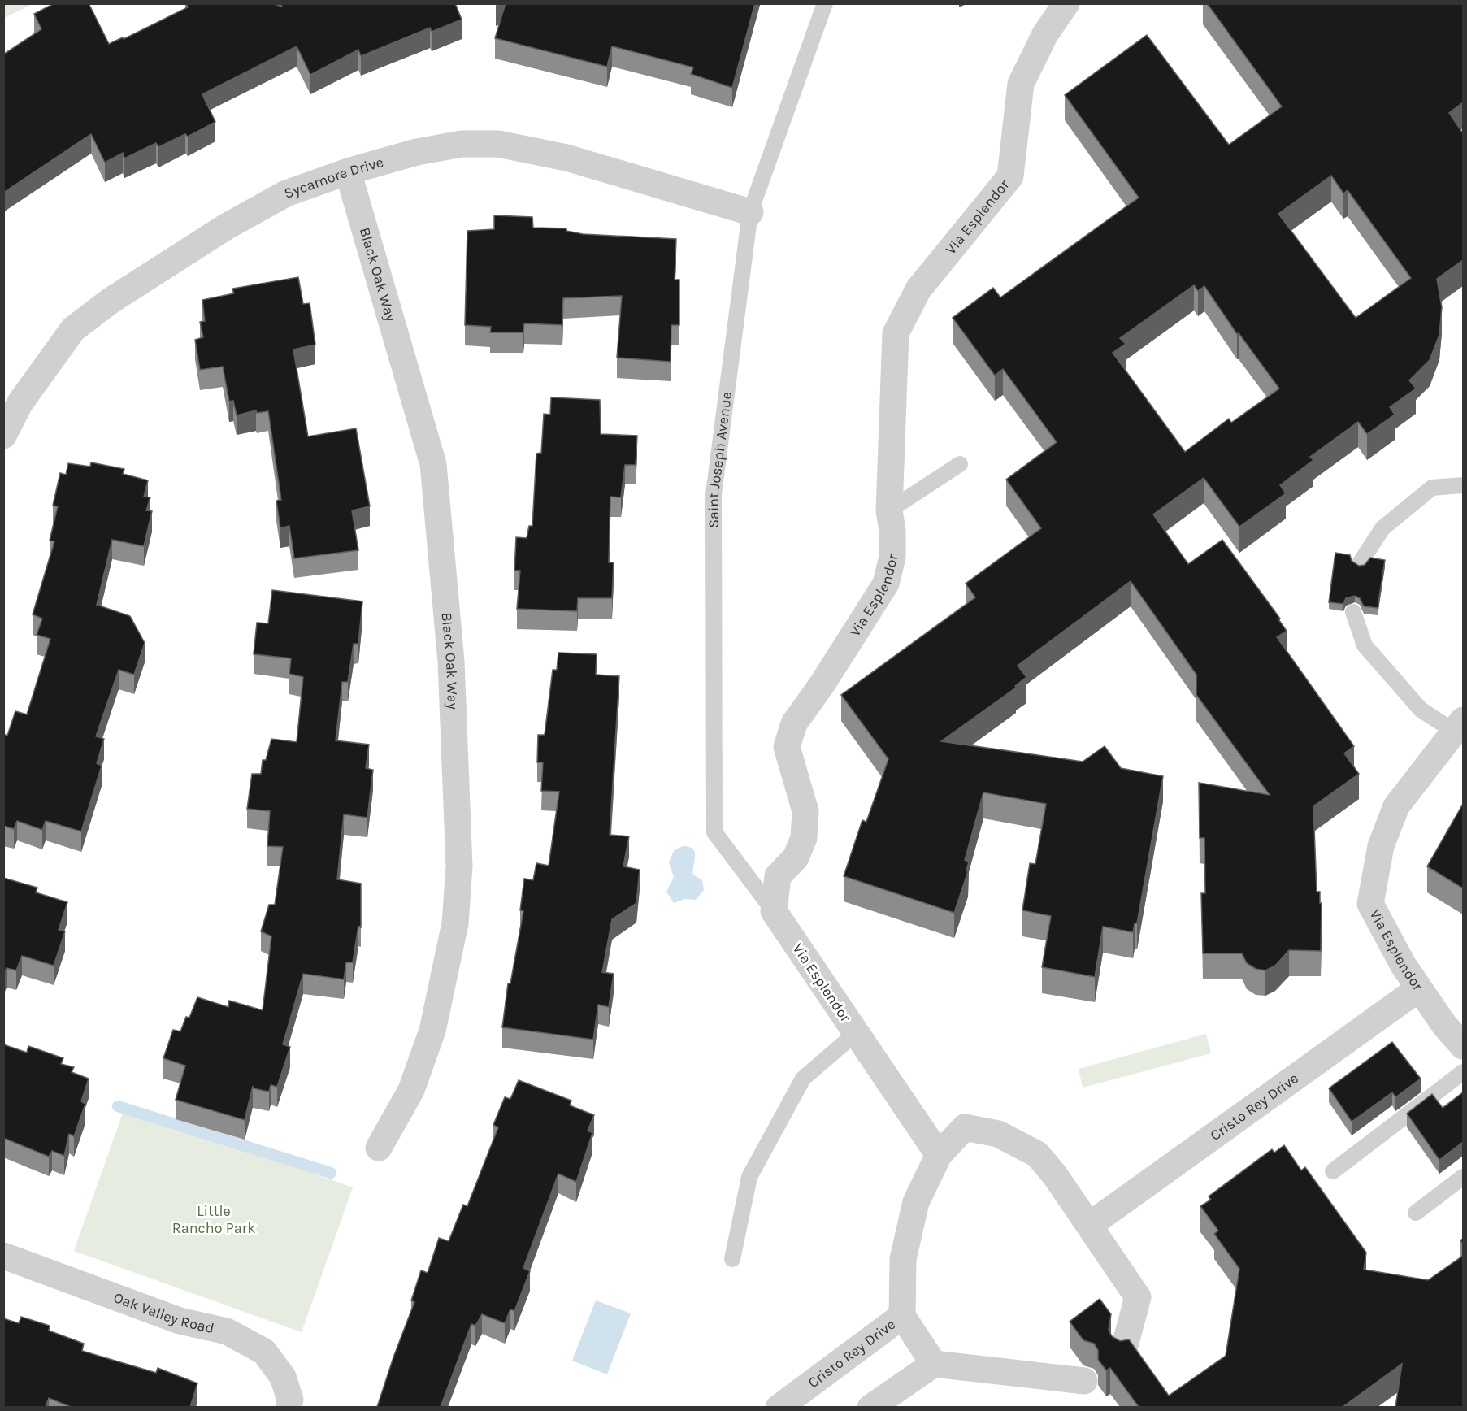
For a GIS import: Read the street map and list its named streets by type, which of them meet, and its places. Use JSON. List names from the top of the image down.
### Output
{
  "streets": {
    "street": [
      "Sycamore Drive",
      "Via Esplendor",
      "Black Oak Way",
      "Cristo Rey Drive",
      "Oak Valley Road"
    ],
    "lane": ["Saint Joseph Avenue"]
  },
  "crossings": [
    ["Sycamore Drive", "Black Oak Way"],
    ["Sycamore Drive", "Saint Joseph Avenue"],
    ["Via Esplendor", "Saint Joseph Avenue"],
    ["Via Esplendor", "Cristo Rey Drive"]
  ],
  "parks": ["Little Rancho Park"]
}
